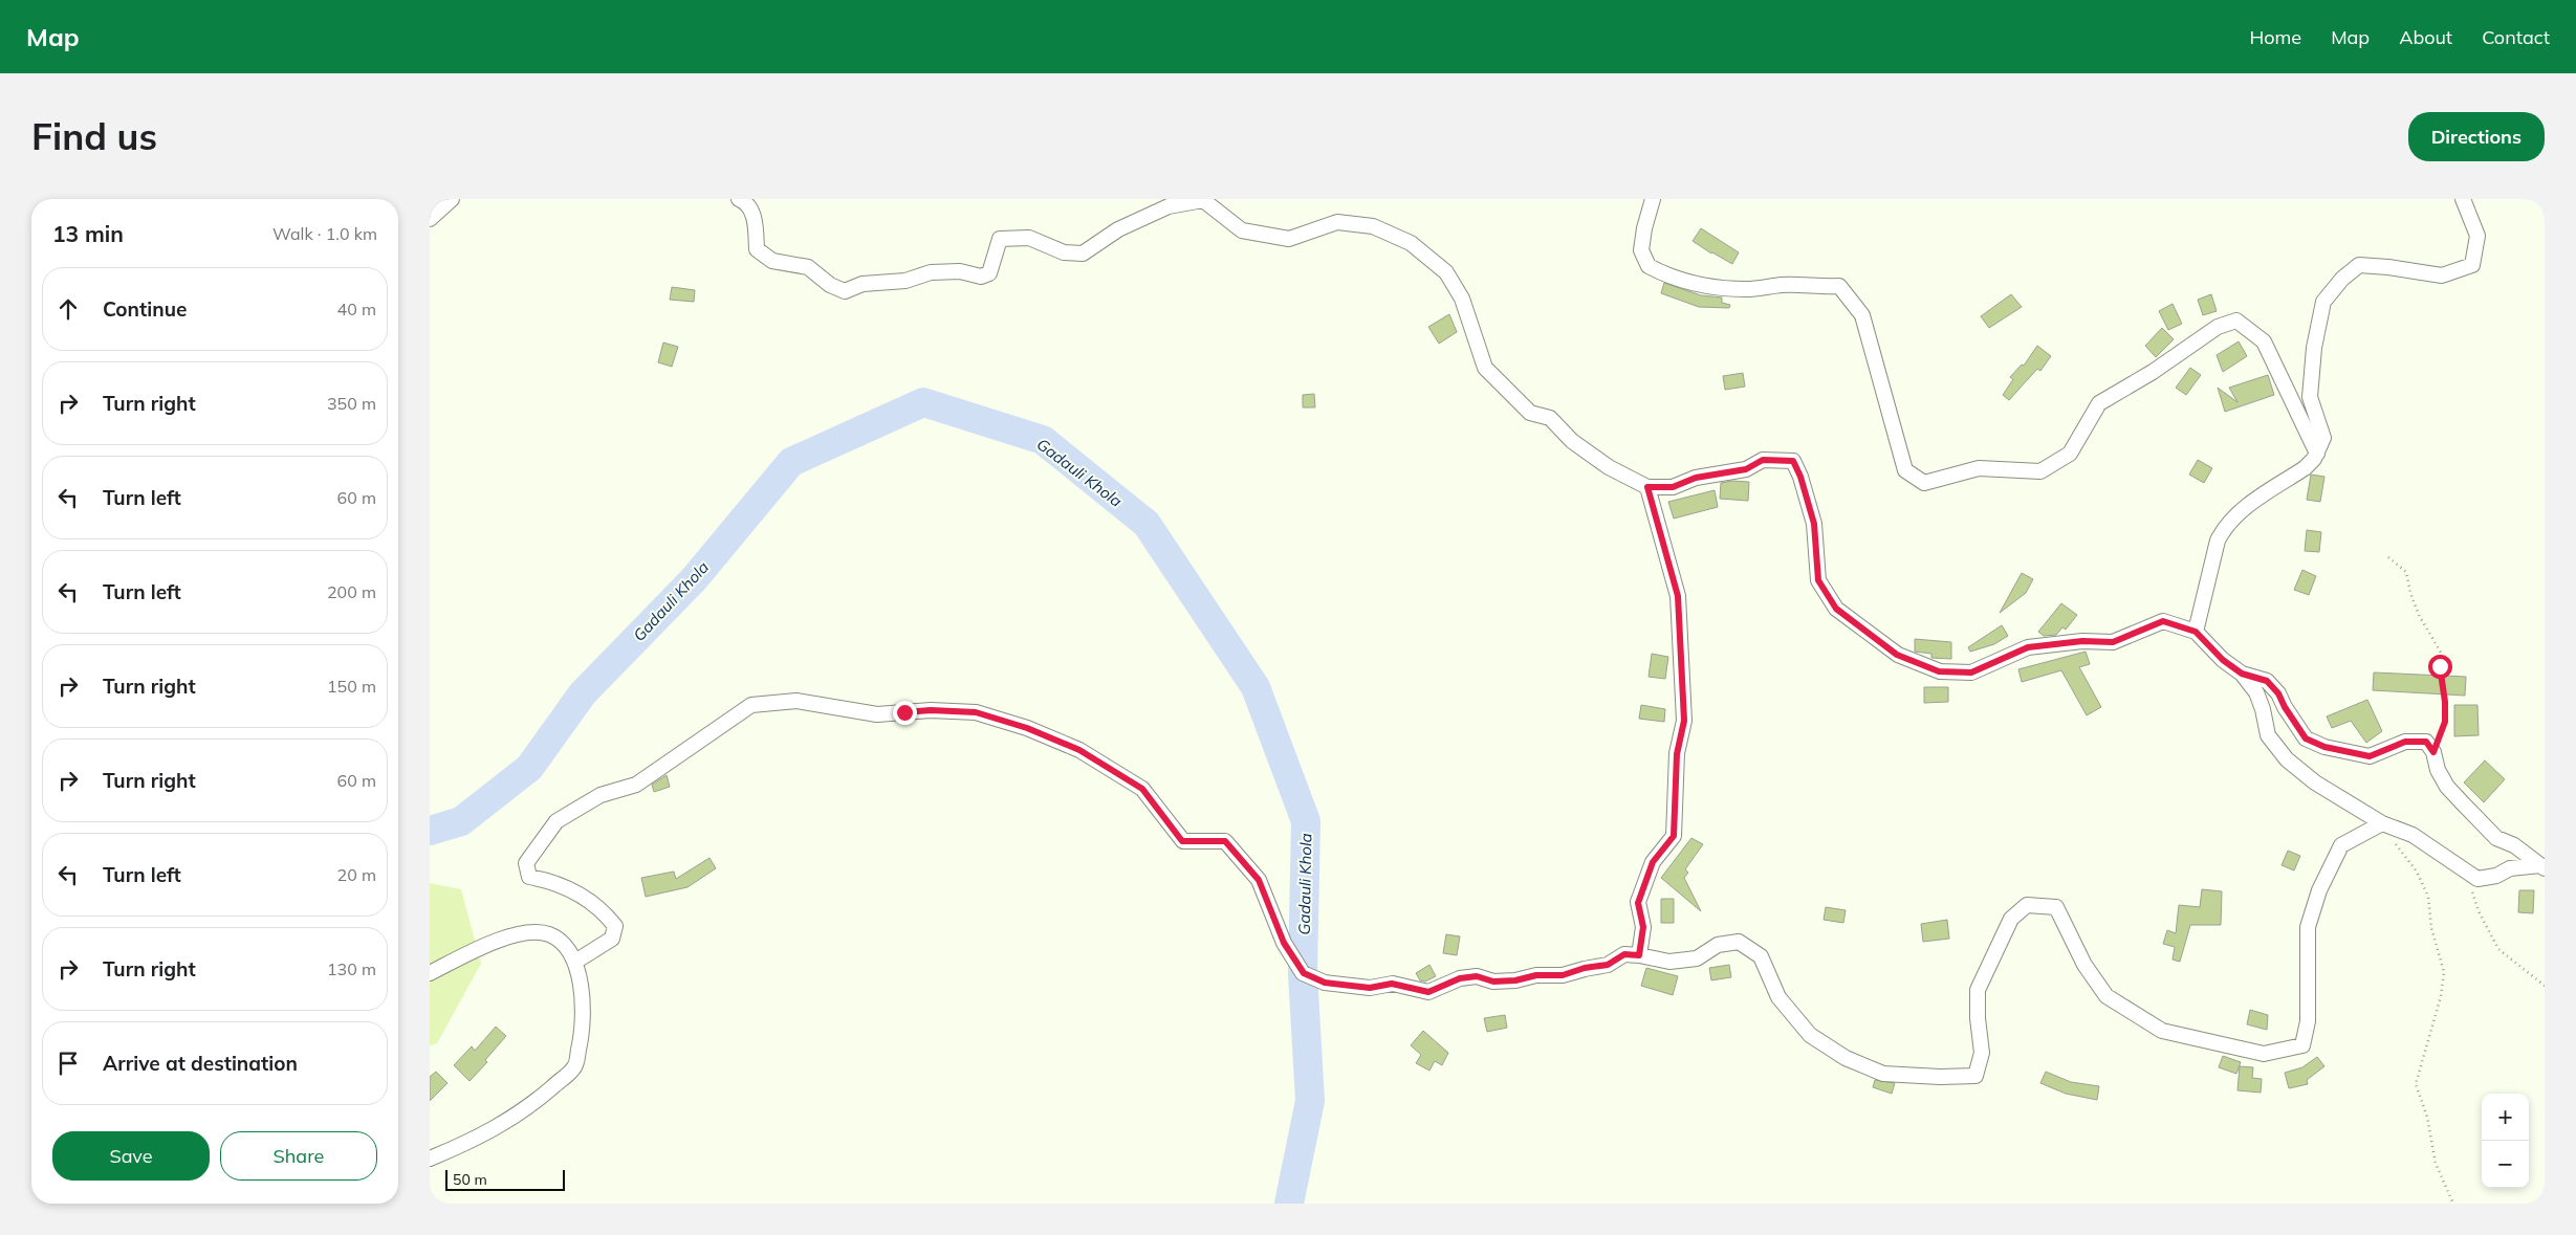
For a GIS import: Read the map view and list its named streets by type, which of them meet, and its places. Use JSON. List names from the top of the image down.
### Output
{
  "water": ["Gadauli Khola"],
  "scale_bar": "50 m",
  "page": {
    "header": "Map",
    "nav": [
      "Home",
      "Map",
      "About",
      "Contact"
    ],
    "buttons": [
      "Directions",
      ["Save", "Share"]
    ],
    "title": "Find us",
    "heading": ["13 min", "Walk · 1.0 km"],
    "list": [
      ["Continue", "40 m"],
      ["Turn right", "350 m"],
      ["Turn left", "60 m"],
      ["Turn left", "200 m"],
      ["Turn right", "150 m"],
      ["Turn right", "60 m"],
      ["Turn left", "20 m"],
      ["Turn right", "130 m"],
      "Arrive at destination"
    ],
    "map_buttons": ["+", "−"],
    "scale": "50 m"
  }
}
